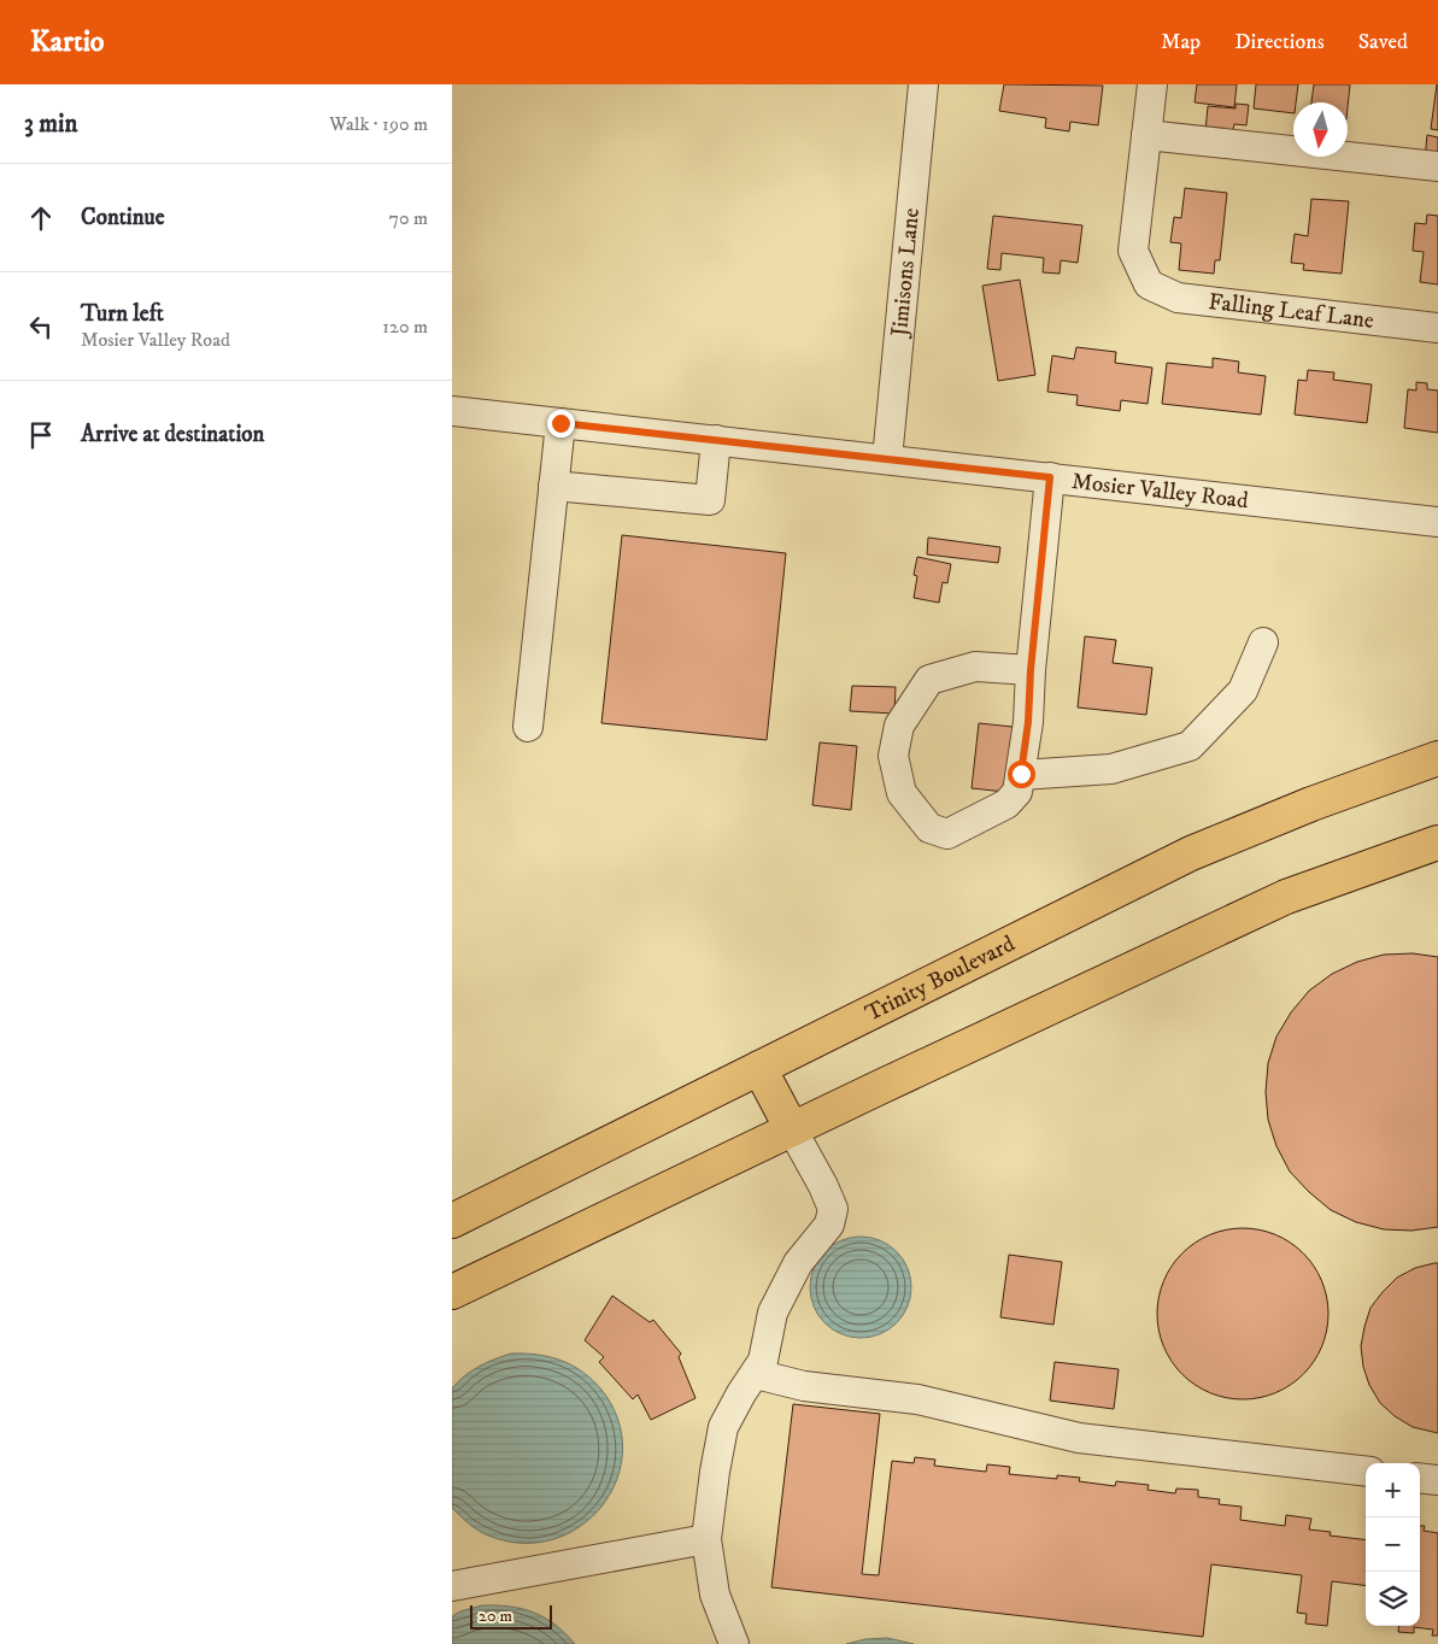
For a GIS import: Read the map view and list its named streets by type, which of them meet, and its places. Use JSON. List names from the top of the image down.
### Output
{
  "streets": {
    "main road": ["Trinity Boulevard"],
    "street": ["Jimisons Lane", "Falling Leaf Lane", "Mosier Valley Road"]
  },
  "crossings": [
    ["Jimisons Lane", "Mosier Valley Road"]
  ],
  "scale_bar": "20 m",
  "north": "bottom",
  "page": {
    "header": "Kartio",
    "nav": ["Map", "Directions", "Saved"],
    "heading": ["3 min", "Walk · 190 m"],
    "list": [
      ["Continue", "70 m"],
      ["Turn left", "Mosier Valley Road", "120 m"],
      "Arrive at destination"
    ],
    "map_buttons": ["+", "−"],
    "scale": "20 m"
  }
}
